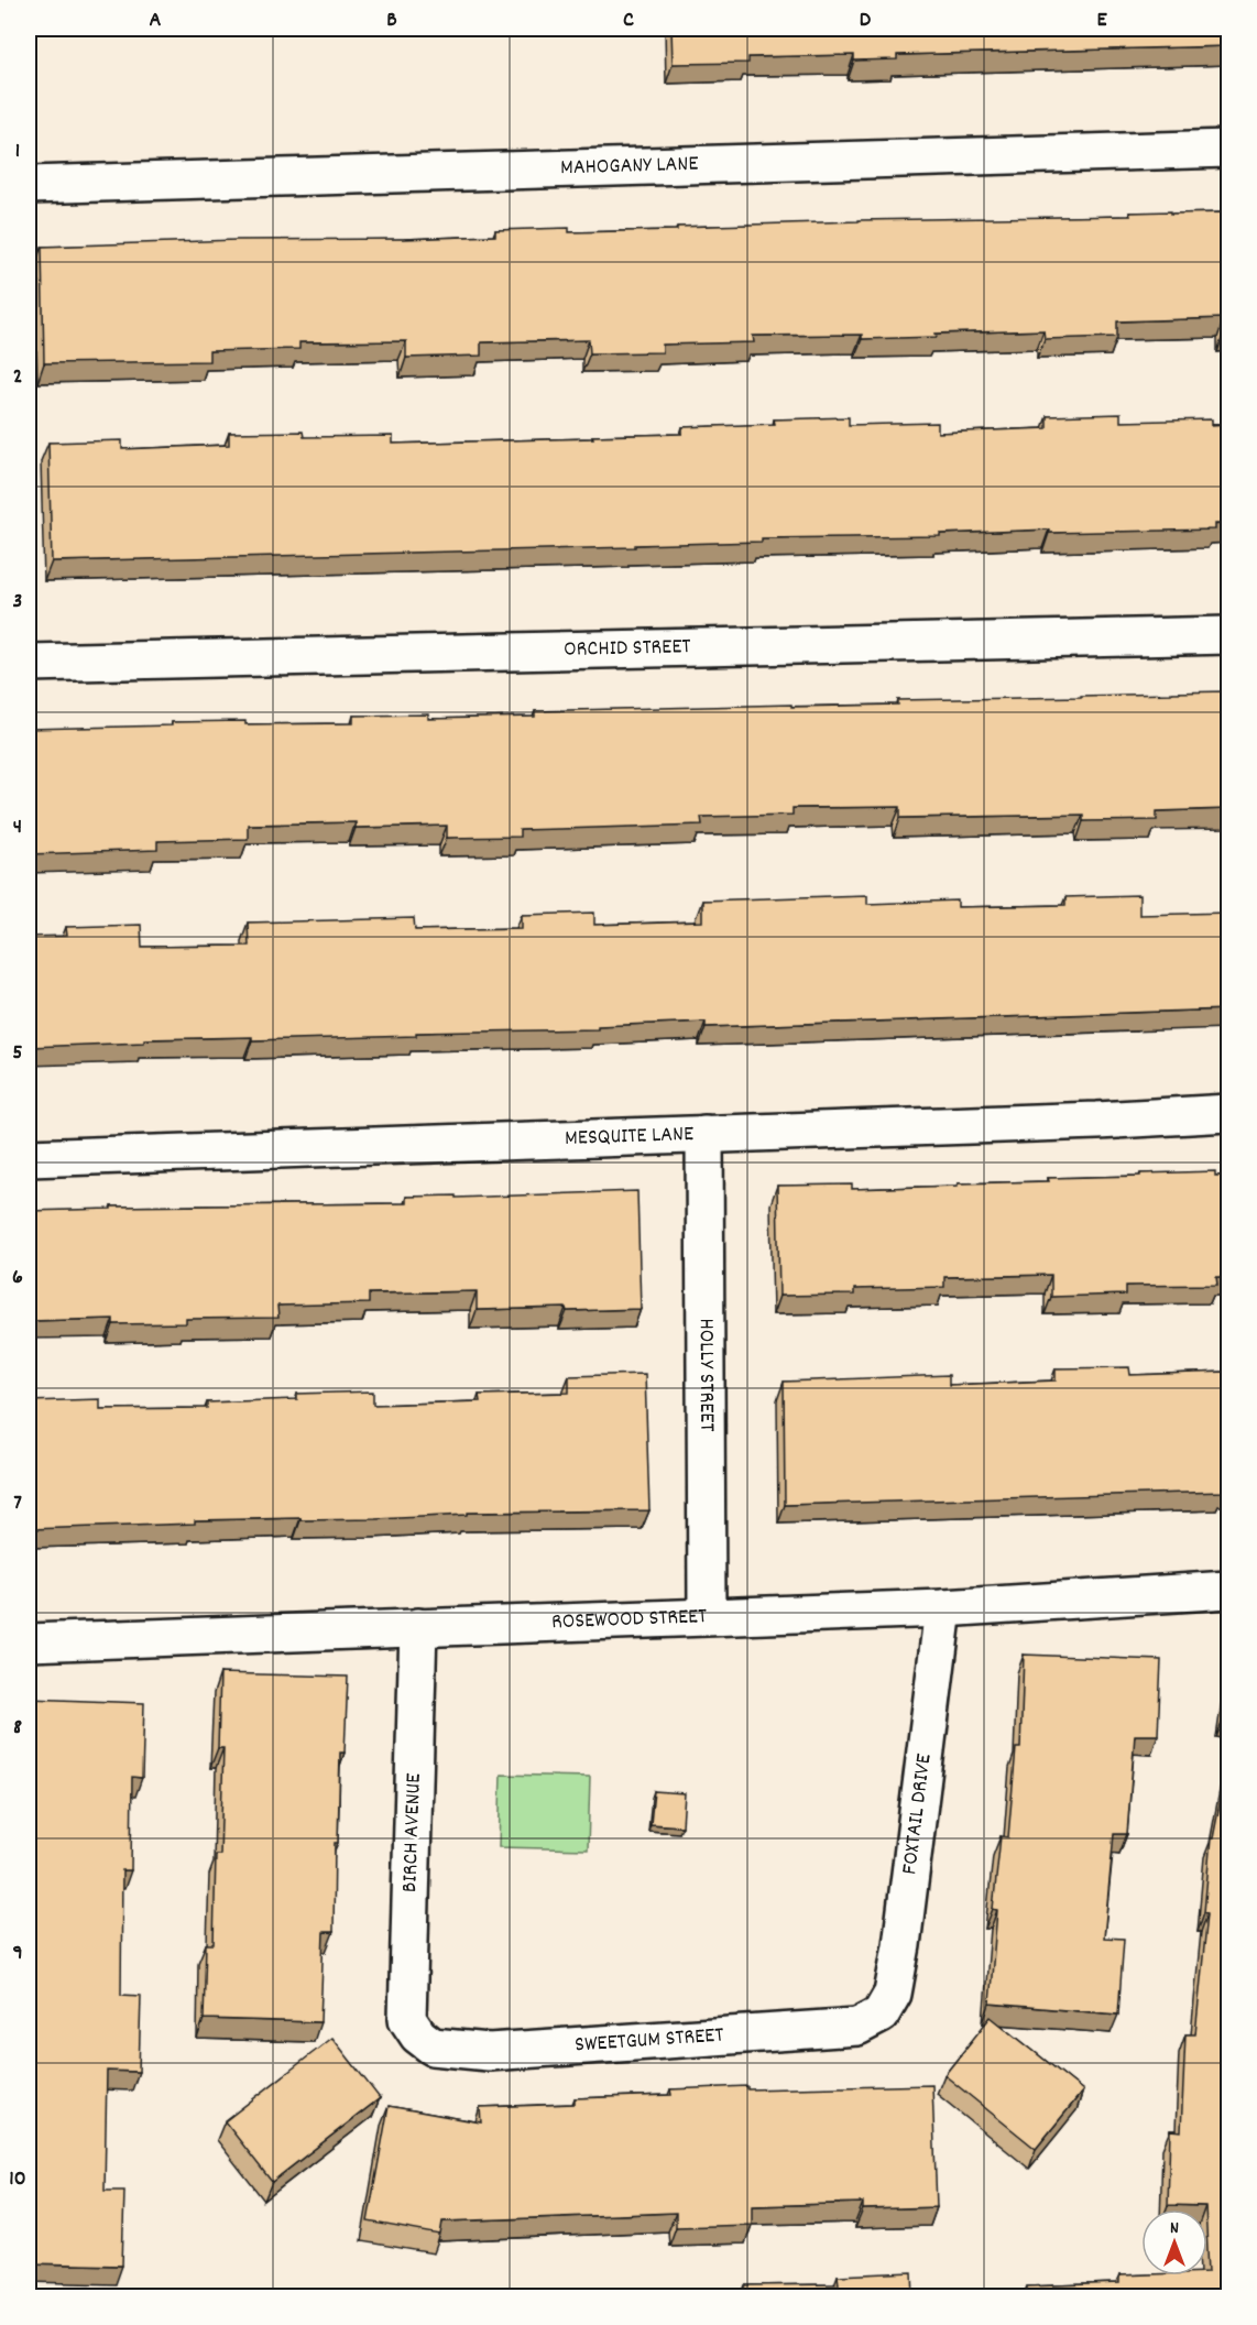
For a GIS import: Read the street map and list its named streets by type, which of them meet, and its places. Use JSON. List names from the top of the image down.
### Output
{
  "streets": {
    "street": [
      "MAHOGANY LANE",
      "ORCHID STREET",
      "MESQUITE LANE",
      "HOLLY STREET",
      "ROSEWOOD STREET",
      "FOXTAIL DRIVE",
      "BIRCH AVENUE",
      "SWEETGUM STREET"
    ]
  },
  "crossings": [
    ["MESQUITE LANE", "HOLLY STREET"],
    ["HOLLY STREET", "ROSEWOOD STREET"],
    ["ROSEWOOD STREET", "FOXTAIL DRIVE"],
    ["ROSEWOOD STREET", "BIRCH AVENUE"],
    ["FOXTAIL DRIVE", "SWEETGUM STREET"],
    ["BIRCH AVENUE", "SWEETGUM STREET"]
  ],
  "north": "top",
  "grid": {
    "columns": [
      "A",
      "B",
      "C",
      "D",
      "E"
    ],
    "rows": [
      "1",
      "2",
      "3",
      "4",
      "5",
      "6",
      "7",
      "8",
      "9",
      "10"
    ]
  }
}
